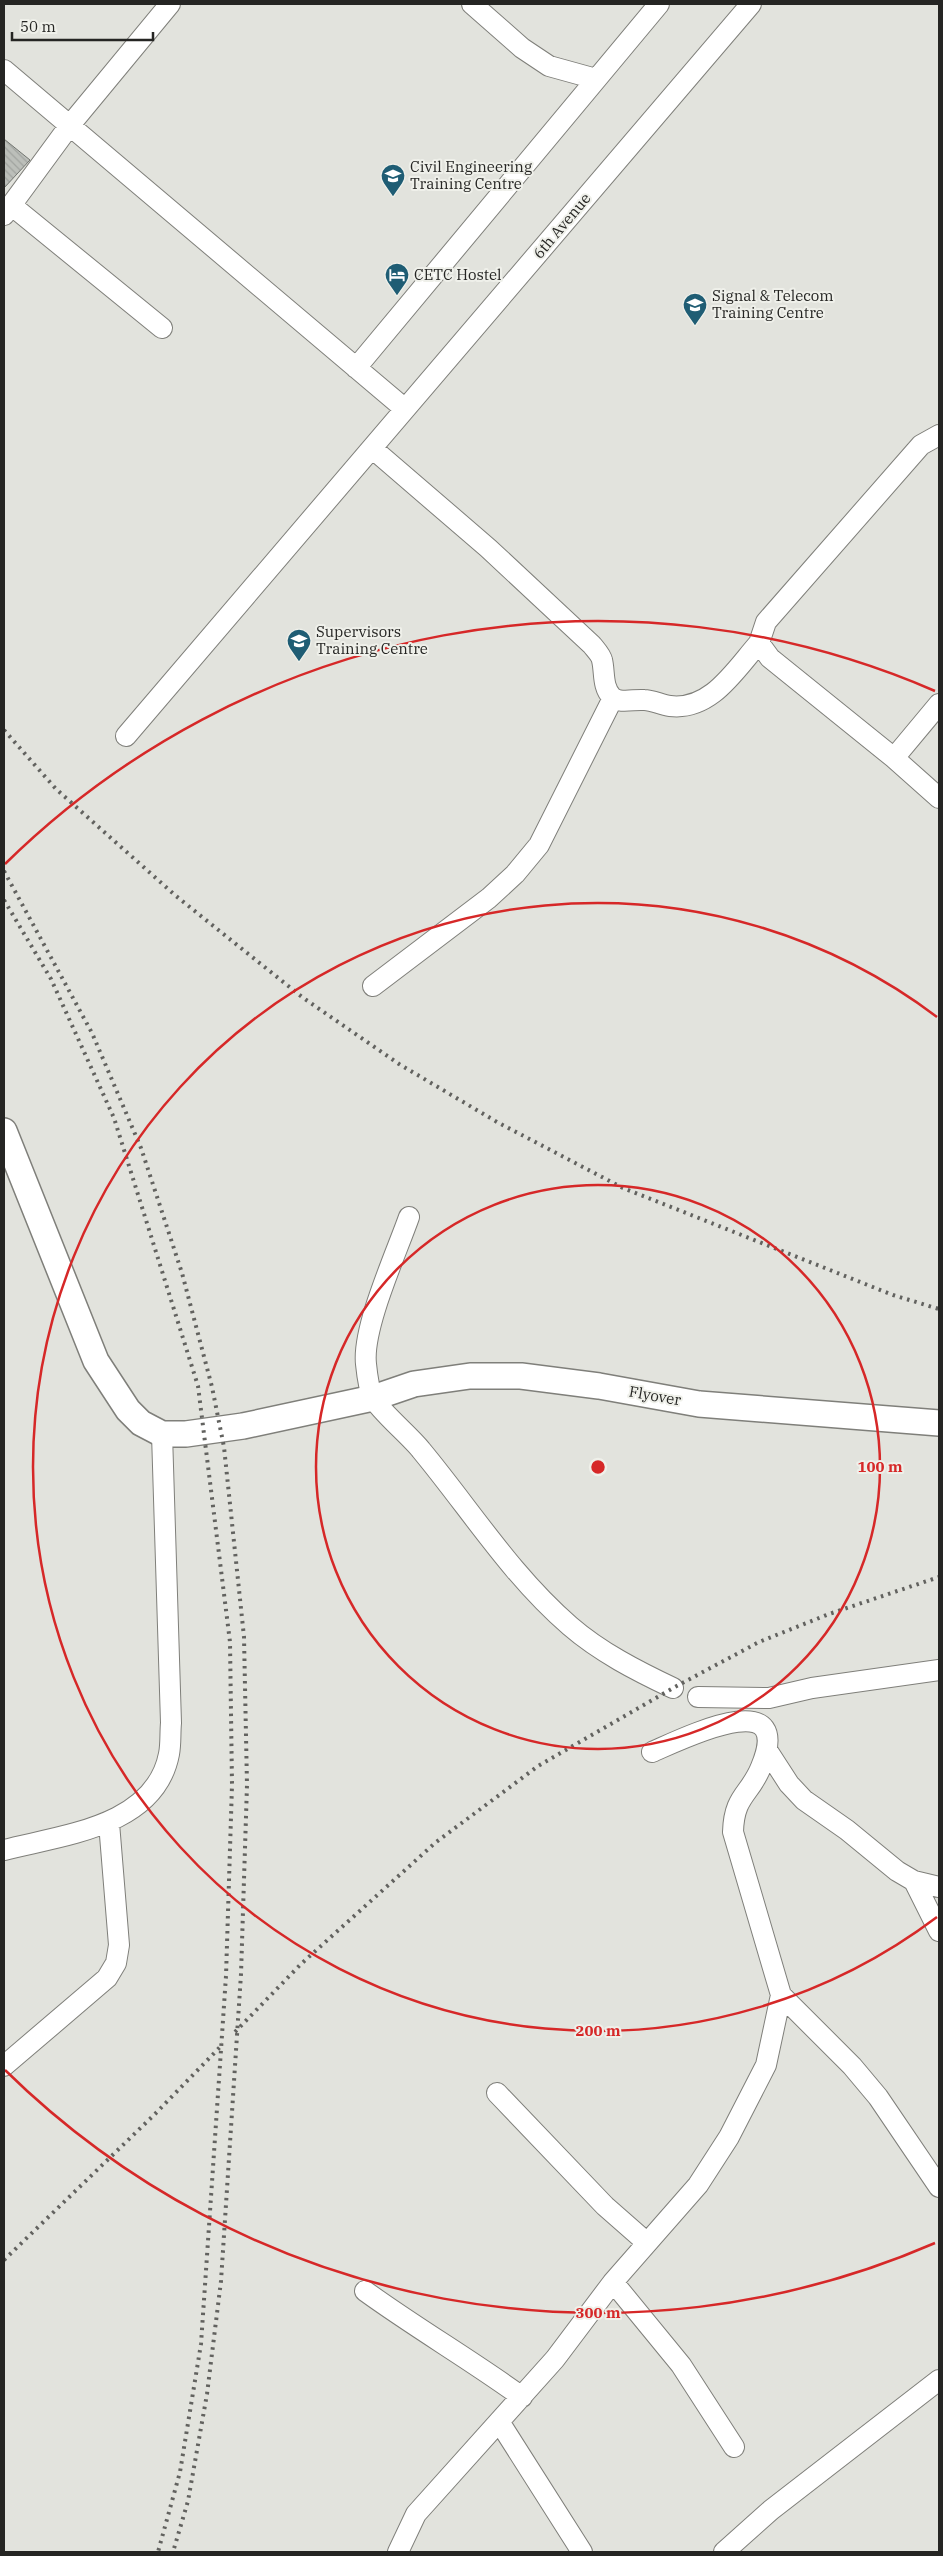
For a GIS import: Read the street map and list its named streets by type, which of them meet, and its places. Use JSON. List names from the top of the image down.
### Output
{
  "streets": {
    "main road": ["Flyover"],
    "street": ["6th Avenue"]
  },
  "places": {
    "school or university": ["Civil Engineering Training Centre", "Signal & Telecom Training Centre", "Supervisors Training Centre"],
    "hotel": ["CETC Hostel"]
  },
  "scale_bar": "50 m",
  "rings": ["100 m", "200 m", "300 m"]
}
